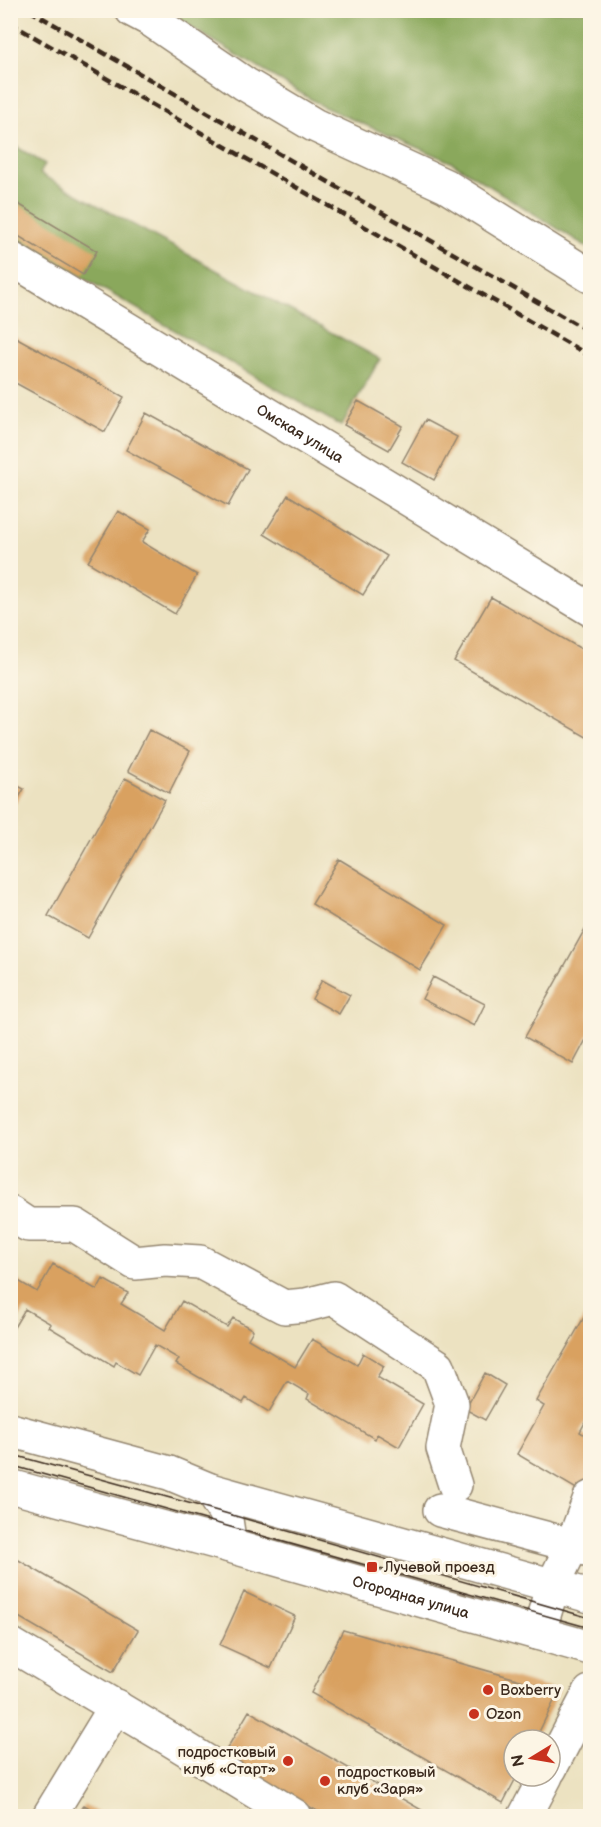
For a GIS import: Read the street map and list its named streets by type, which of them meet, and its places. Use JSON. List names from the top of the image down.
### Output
{
  "streets": {
    "street": ["Омская улица", "Огородная улица"]
  },
  "places": {
    "transit": ["Лучевой проезд"],
    "other": [
      "Boxberry",
      "Ozon",
      "подростковый клуб «Старт»",
      "подростковый клуб «Заря»"
    ]
  },
  "north": "left"
}
